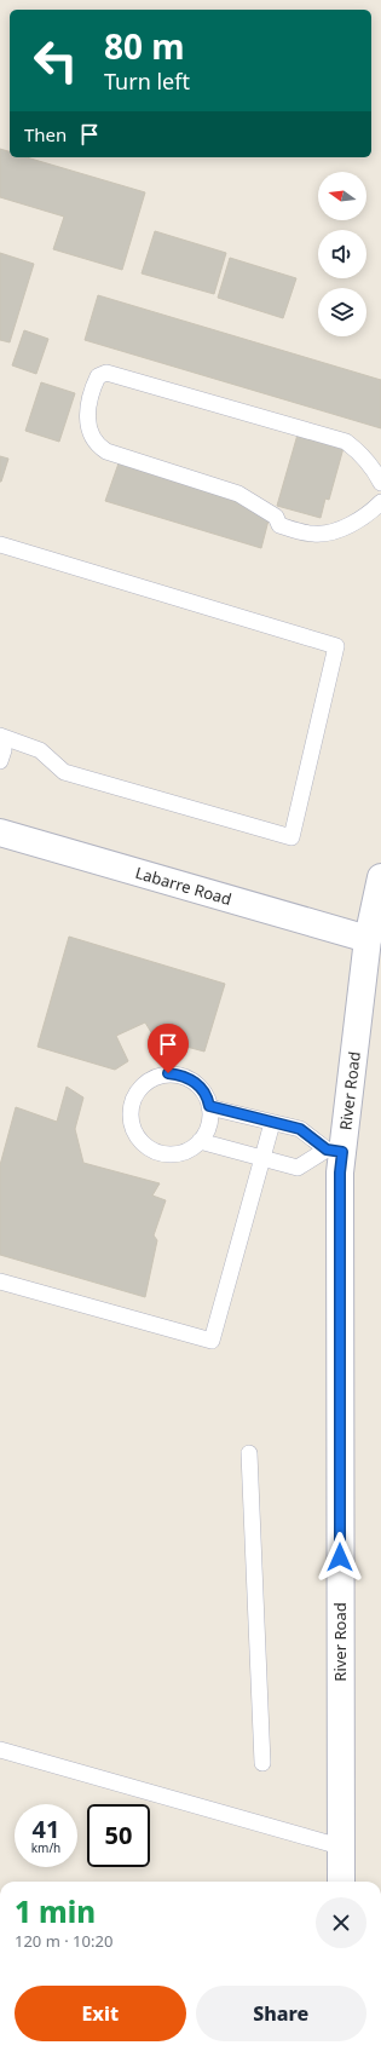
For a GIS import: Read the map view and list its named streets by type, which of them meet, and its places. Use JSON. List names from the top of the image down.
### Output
{
  "streets": {
    "main road": ["Labarre Road", "River Road"]
  },
  "crossings": [
    ["Labarre Road", "River Road"]
  ],
  "north": "left",
  "page": {
    "turn": ["80 m", "Turn left"],
    "then": "Then",
    "speed": "41 km/h",
    "limit": "50",
    "heading": ["1 min", "120 m · 10:20"],
    "buttons": ["Exit", "Share"]
  }
}
